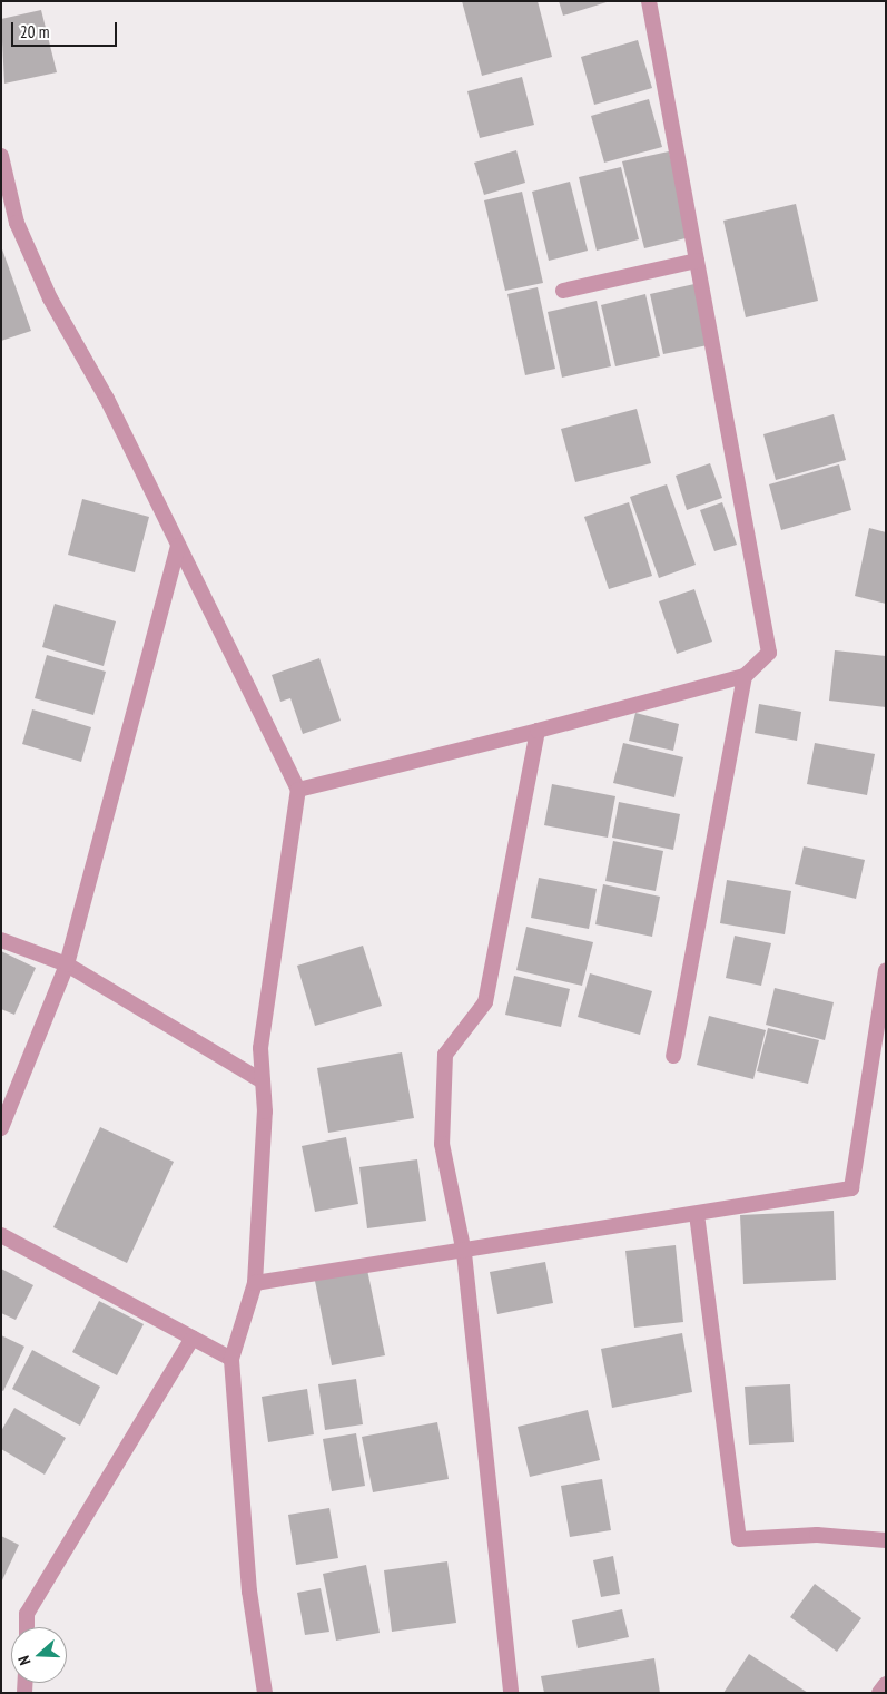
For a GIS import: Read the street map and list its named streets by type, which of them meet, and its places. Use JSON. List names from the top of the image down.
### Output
{
  "scale_bar": "20 m",
  "north": "left"
}
